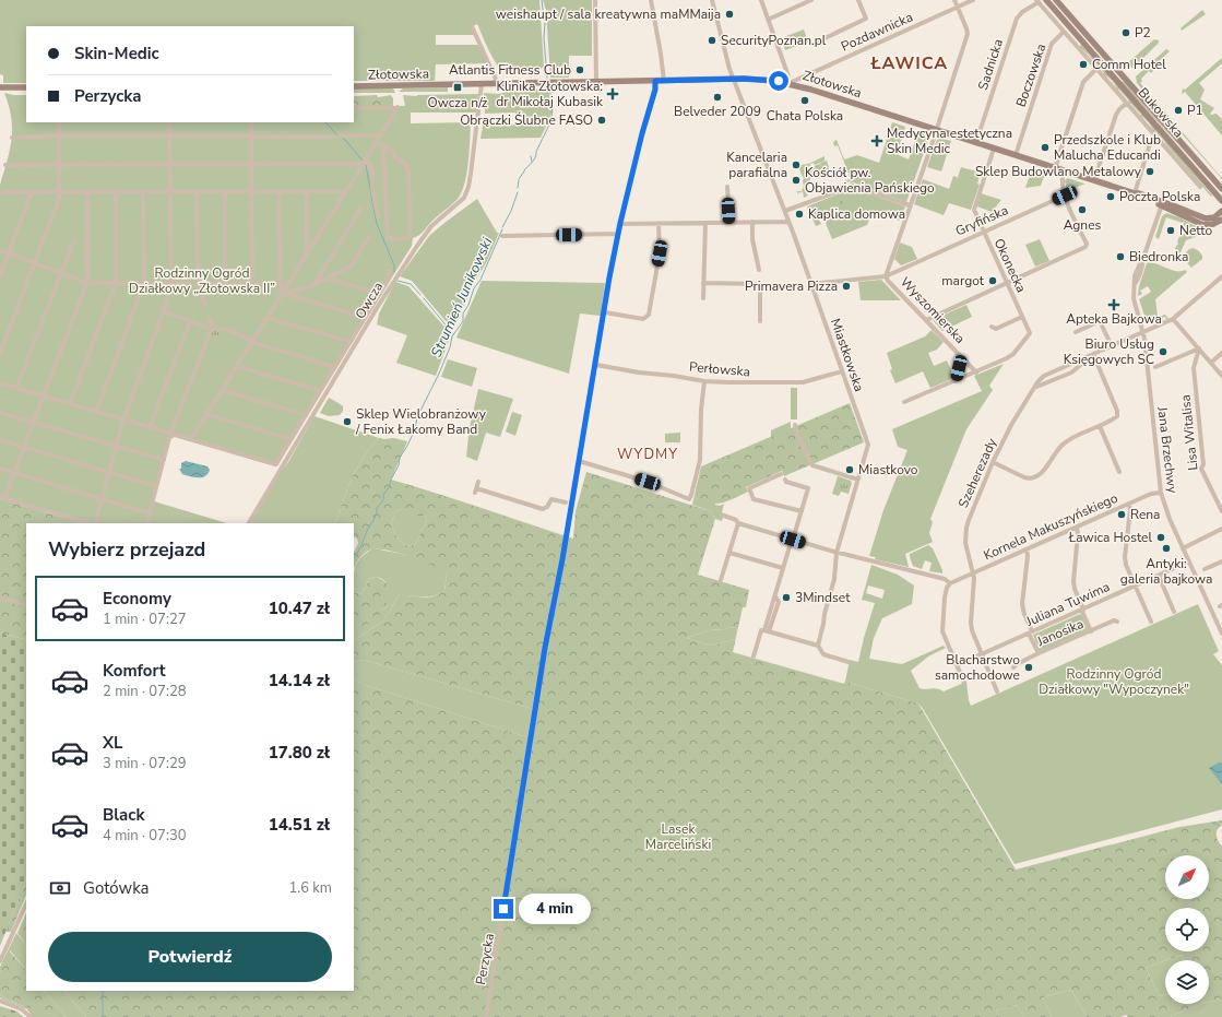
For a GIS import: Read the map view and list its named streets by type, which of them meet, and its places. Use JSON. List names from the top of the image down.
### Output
{
  "streets": {
    "street": [
      "Pozdawnicka",
      "Sadnicka",
      "Złotowska",
      "Boczowska",
      "Bukowska",
      "Gryfińska",
      "Okonecka",
      "Owcza",
      "Wyszomierska",
      "Miastkowska",
      "Perłowska",
      "Lisa Witalisa",
      "Jana Brzechwy",
      "Szeherezady",
      "Kornela Makuszyńskiego",
      "Juliana Tuwima",
      "Janosika",
      "Perzycka"
    ]
  },
  "crossings": [
    ["Pozdawnicka", "Złotowska"],
    ["Sadnicka", "Złotowska"],
    ["Sadnicka", "Bukowska"],
    ["Złotowska", "Boczowska"],
    ["Złotowska", "Okonecka"],
    ["Złotowska", "Owcza"],
    ["Złotowska", "Miastkowska"],
    ["Złotowska", "Jana Brzechwy"],
    ["Złotowska", "Perzycka"],
    ["Boczowska", "Bukowska"],
    ["Gryfińska", "Okonecka"],
    ["Gryfińska", "Wyszomierska"],
    ["Okonecka", "Wyszomierska"],
    ["Wyszomierska", "Miastkowska"],
    ["Miastkowska", "Perłowska"],
    ["Perłowska", "Perzycka"],
    ["Jana Brzechwy", "Szeherezady"],
    ["Jana Brzechwy", "Kornela Makuszyńskiego"],
    ["Jana Brzechwy", "Juliana Tuwima"],
    ["Szeherezady", "Kornela Makuszyńskiego"],
    ["Szeherezady", "Juliana Tuwima"]
  ],
  "districts": ["ŁAWICA", "WYDMY"],
  "water": ["Strumień Junikowski"],
  "parks": ["Rodzinny Ogród Działkowy „Złotowska II”", "Rodzinny Ogród Działkowy \"Wypoczynek\"", "Lasek Marceliński"],
  "places": {
    "other": [
      "weishaupt / sala kreatywna maMMaija",
      "P2",
      "SecurityPoznan.pl",
      "Comm Hotel",
      "Atlantis Fitness Club",
      "Belveder 2009",
      "Chata Polska",
      "P1",
      "Obrączki Ślubne FASO",
      "Przedszkole i Klub Malucha Educandi",
      "Kancelaria parafialna",
      "Sklep Budowlano Metalowy",
      "Kościół pw. Objawienia Pańskiego",
      "Poczta Polska",
      "Agnes",
      "Kaplica domowa",
      "Netto",
      "Biedronka",
      "margot",
      "Primavera Pizza",
      "Biuro Usług Księgowych SC",
      "Sklep Wielobranżowy / Fenix Łakomy Band",
      "Miastkovo",
      "Rena",
      "Ławica Hostel",
      "Antyki: galeria bajkowa",
      "3Mindset",
      "Blacharstwo samochodowe"
    ],
    "transit": ["Owcza n/ż"],
    "health": ["Klinika Złotowska: dr Mikołaj Kubasik", "Medycyna estetyczna Skin Medic", "Apteka Bajkowa"]
  },
  "north": "top right",
  "page": {
    "banner": ["Skin-Medic", "Perzycka"],
    "heading": "Wybierz przejazd",
    "list": [
      {
        "name": "Economy",
        "note": "1 min · 07:27",
        "value": "10.47 zł"
      },
      {
        "name": "Komfort",
        "note": "2 min · 07:28",
        "value": "14.14 zł"
      },
      {
        "name": "XL",
        "note": "3 min · 07:29",
        "value": "17.80 zł"
      },
      {
        "name": "Black",
        "note": "4 min · 07:30",
        "value": "14.51 zł"
      }
    ],
    "pay": ["Gotówka", "1.6 km"],
    "bubble": "4 min",
    "buttons": "Potwierdź"
  }
}
